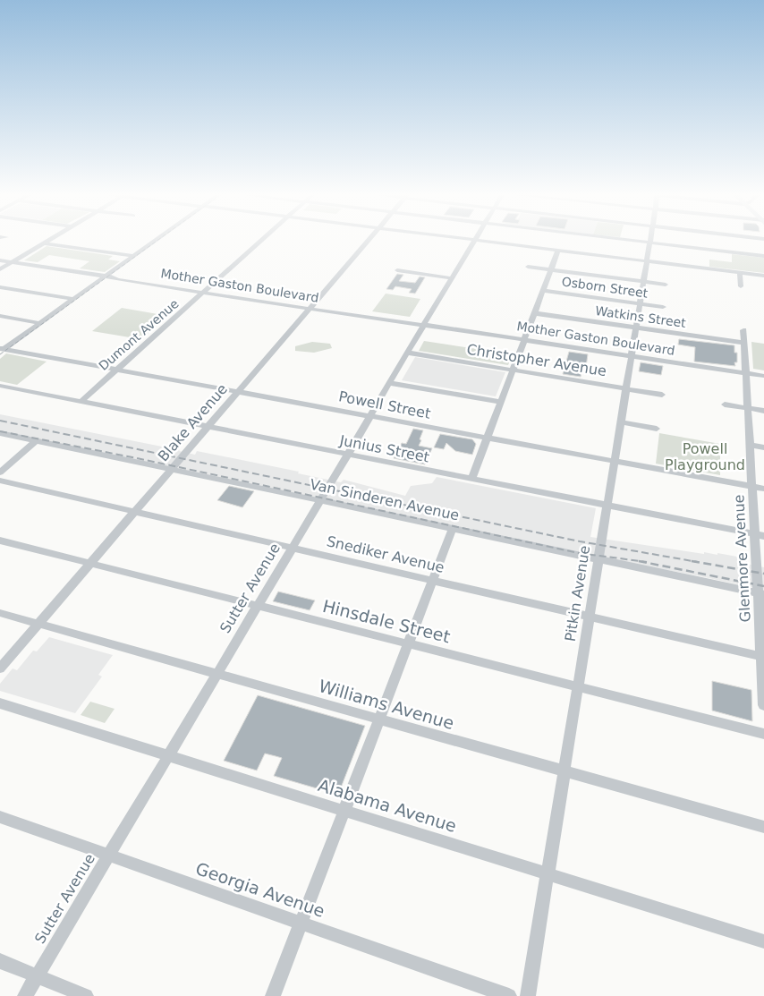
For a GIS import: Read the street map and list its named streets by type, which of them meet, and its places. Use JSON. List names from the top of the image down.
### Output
{
  "streets": {
    "street": [
      "Mother Gaston Boulevard",
      "Osborn Street",
      "Watkins Street",
      "Dumont Avenue",
      "Christopher Avenue",
      "Powell Street",
      "Blake Avenue",
      "Junius Street",
      "Van Sinderen Avenue",
      "Snediker Avenue",
      "Glenmore Avenue",
      "Sutter Avenue",
      "Pitkin Avenue",
      "Hinsdale Street",
      "Williams Avenue",
      "Alabama Avenue",
      "Georgia Avenue"
    ]
  },
  "crossings": [
    ["Mother Gaston Boulevard", "Dumont Avenue"],
    ["Mother Gaston Boulevard", "Blake Avenue"],
    ["Mother Gaston Boulevard", "Glenmore Avenue"],
    ["Mother Gaston Boulevard", "Sutter Avenue"],
    ["Mother Gaston Boulevard", "Pitkin Avenue"],
    ["Osborn Street", "Pitkin Avenue"],
    ["Watkins Street", "Glenmore Avenue"],
    ["Watkins Street", "Pitkin Avenue"],
    ["Dumont Avenue", "Powell Street"],
    ["Dumont Avenue", "Junius Street"],
    ["Christopher Avenue", "Sutter Avenue"],
    ["Christopher Avenue", "Pitkin Avenue"],
    ["Powell Street", "Blake Avenue"],
    ["Powell Street", "Glenmore Avenue"],
    ["Powell Street", "Sutter Avenue"],
    ["Powell Street", "Pitkin Avenue"],
    ["Blake Avenue", "Junius Street"],
    ["Blake Avenue", "Van Sinderen Avenue"],
    ["Blake Avenue", "Snediker Avenue"],
    ["Blake Avenue", "Hinsdale Street"],
    ["Blake Avenue", "Williams Avenue"],
    ["Junius Street", "Glenmore Avenue"],
    ["Junius Street", "Sutter Avenue"],
    ["Junius Street", "Pitkin Avenue"],
    ["Van Sinderen Avenue", "Glenmore Avenue"],
    ["Van Sinderen Avenue", "Sutter Avenue"],
    ["Van Sinderen Avenue", "Pitkin Avenue"],
    ["Snediker Avenue", "Glenmore Avenue"],
    ["Snediker Avenue", "Sutter Avenue"],
    ["Snediker Avenue", "Pitkin Avenue"],
    ["Sutter Avenue", "Hinsdale Street"],
    ["Sutter Avenue", "Williams Avenue"],
    ["Sutter Avenue", "Alabama Avenue"],
    ["Sutter Avenue", "Georgia Avenue"],
    ["Pitkin Avenue", "Hinsdale Street"],
    ["Pitkin Avenue", "Williams Avenue"],
    ["Pitkin Avenue", "Alabama Avenue"]
  ],
  "parks": ["Powell Playground"]
}
